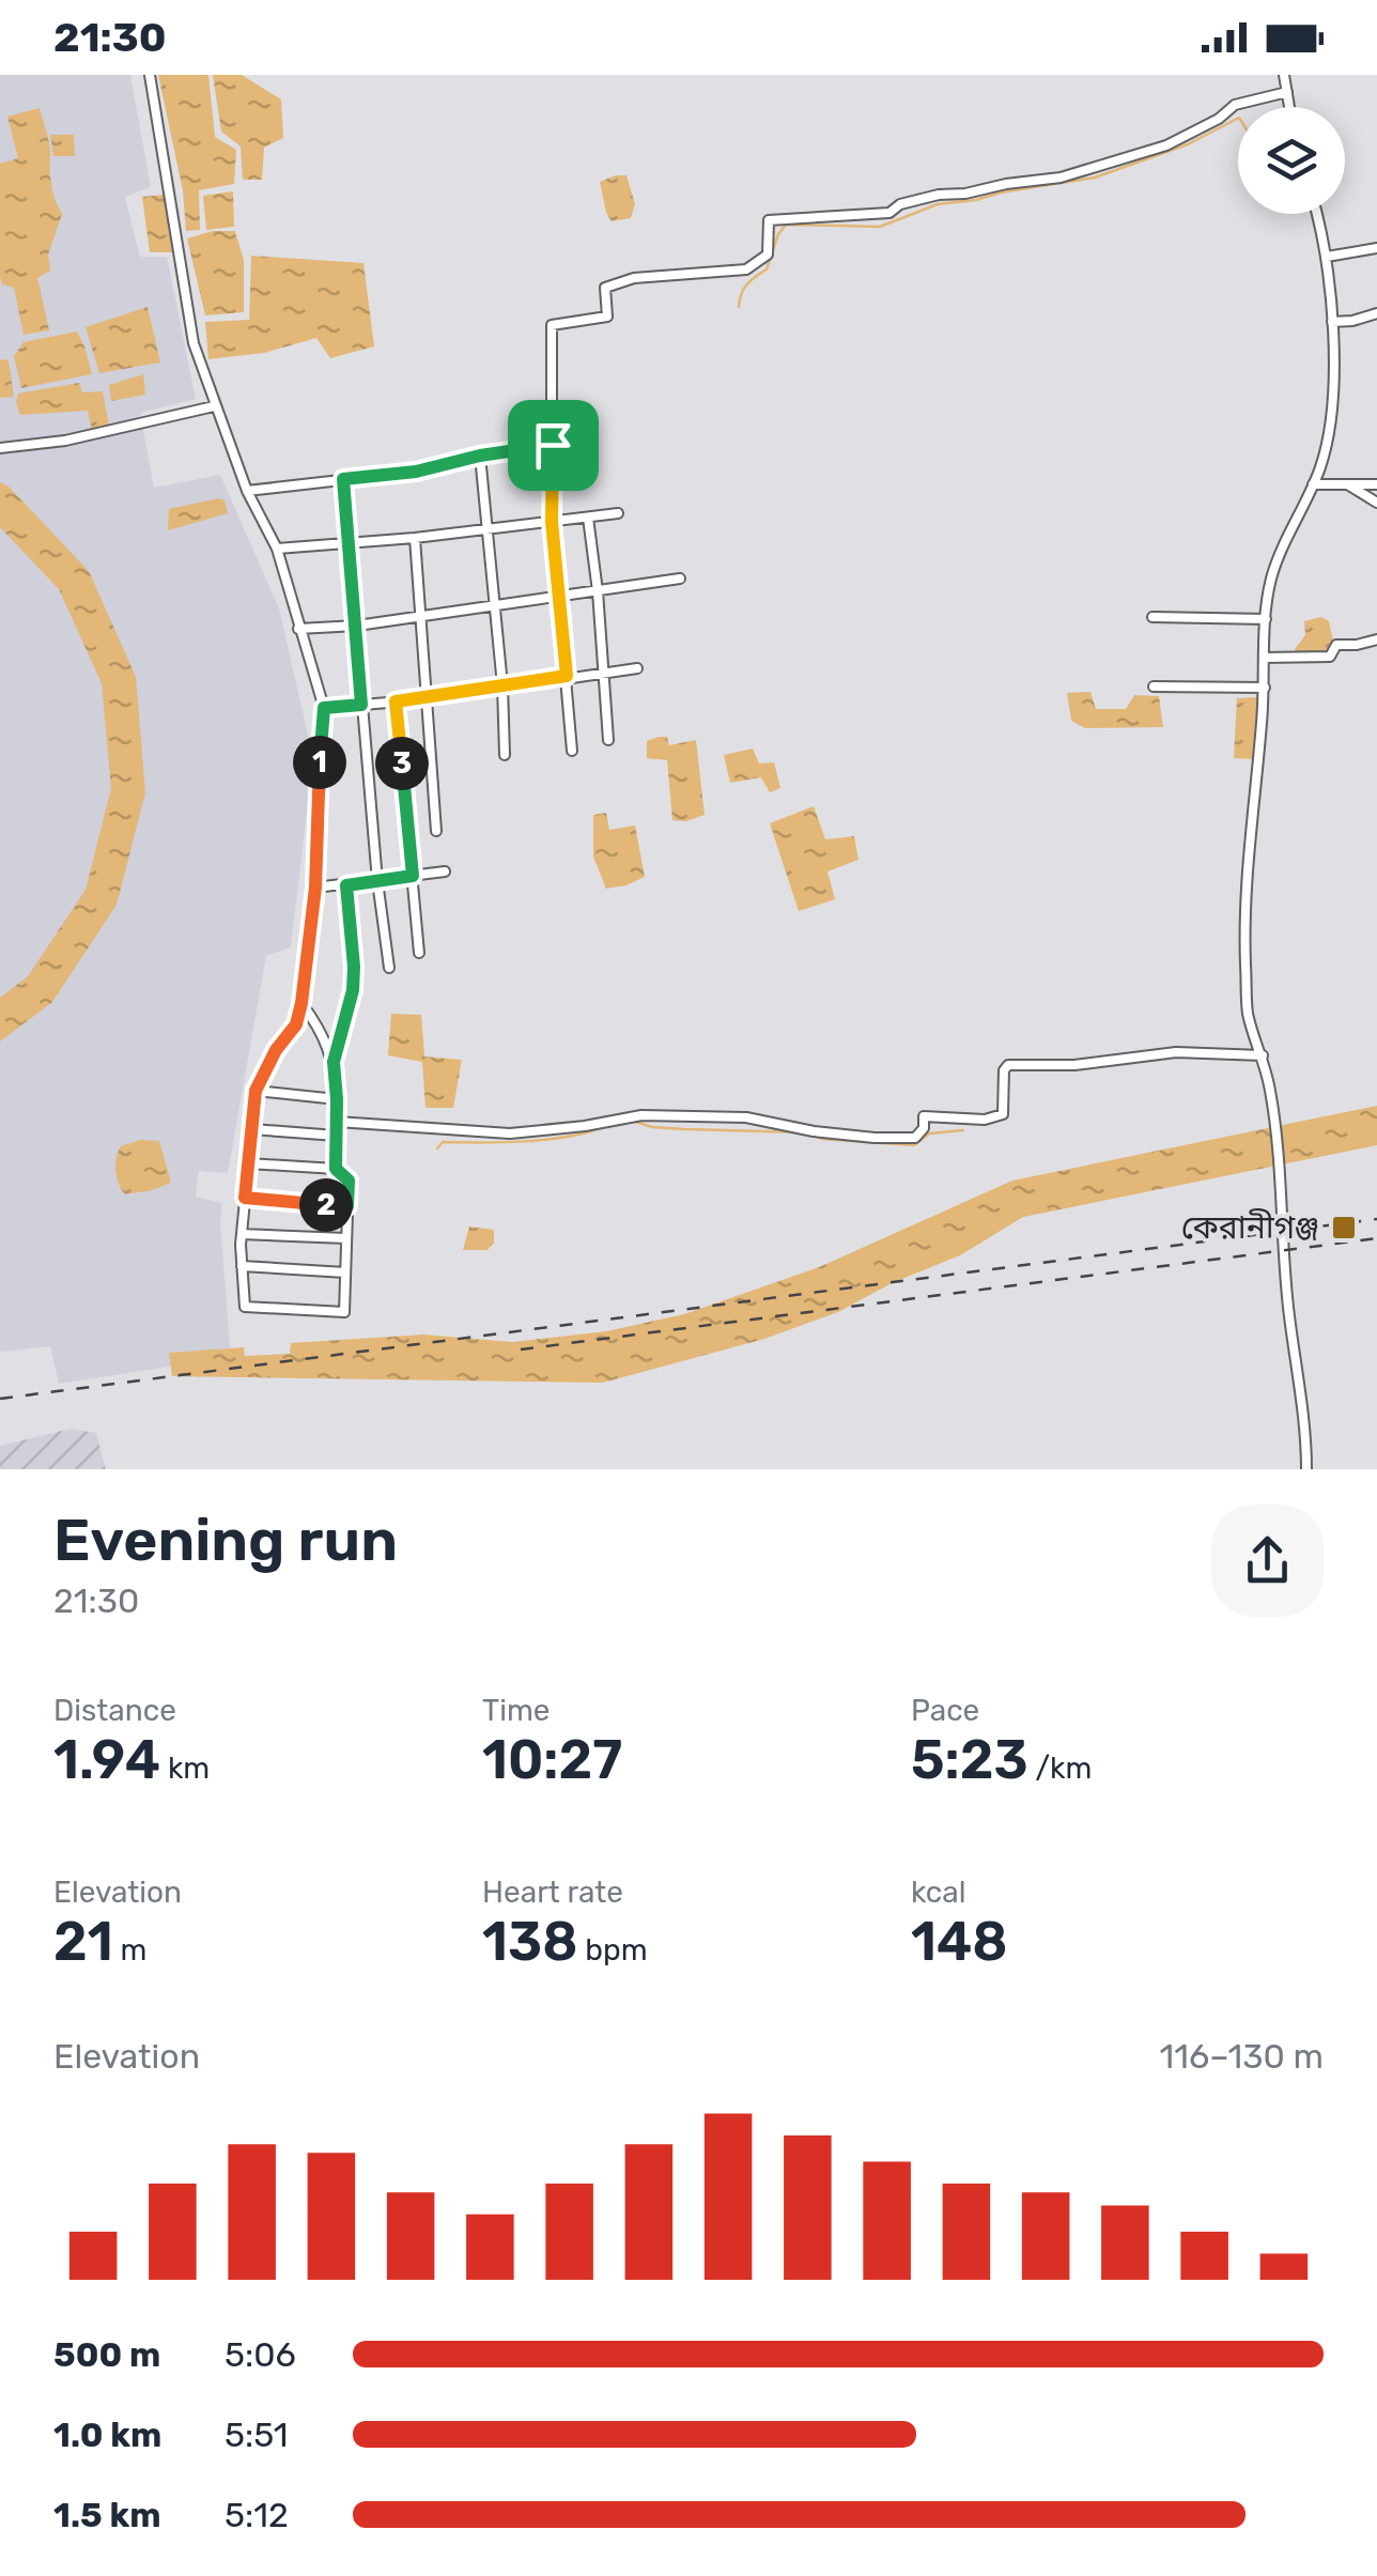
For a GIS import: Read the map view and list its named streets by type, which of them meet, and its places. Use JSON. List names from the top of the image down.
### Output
{
  "places": {
    "transit": ["কেরানীগঞ্জ"]
  },
  "page": {
    "status": "21:30",
    "pins": ["1", "3", "2"],
    "heading": ["Evening run", "21:30"],
    "stats": [
      ["Distance", "1.94 km"],
      ["Time", "10:27"],
      ["Pace", "5:23 /km"],
      ["Elevation", "21 m"],
      ["Heart rate", "138 bpm"],
      ["kcal", "148"]
    ],
    "chart": ["Elevation", "116–130 m"],
    "list": [
      {
        "name": "500 m",
        "note": "5:06"
      },
      {
        "name": "1.0 km",
        "note": "5:51"
      },
      {
        "name": "1.5 km",
        "note": "5:12"
      }
    ]
  }
}
